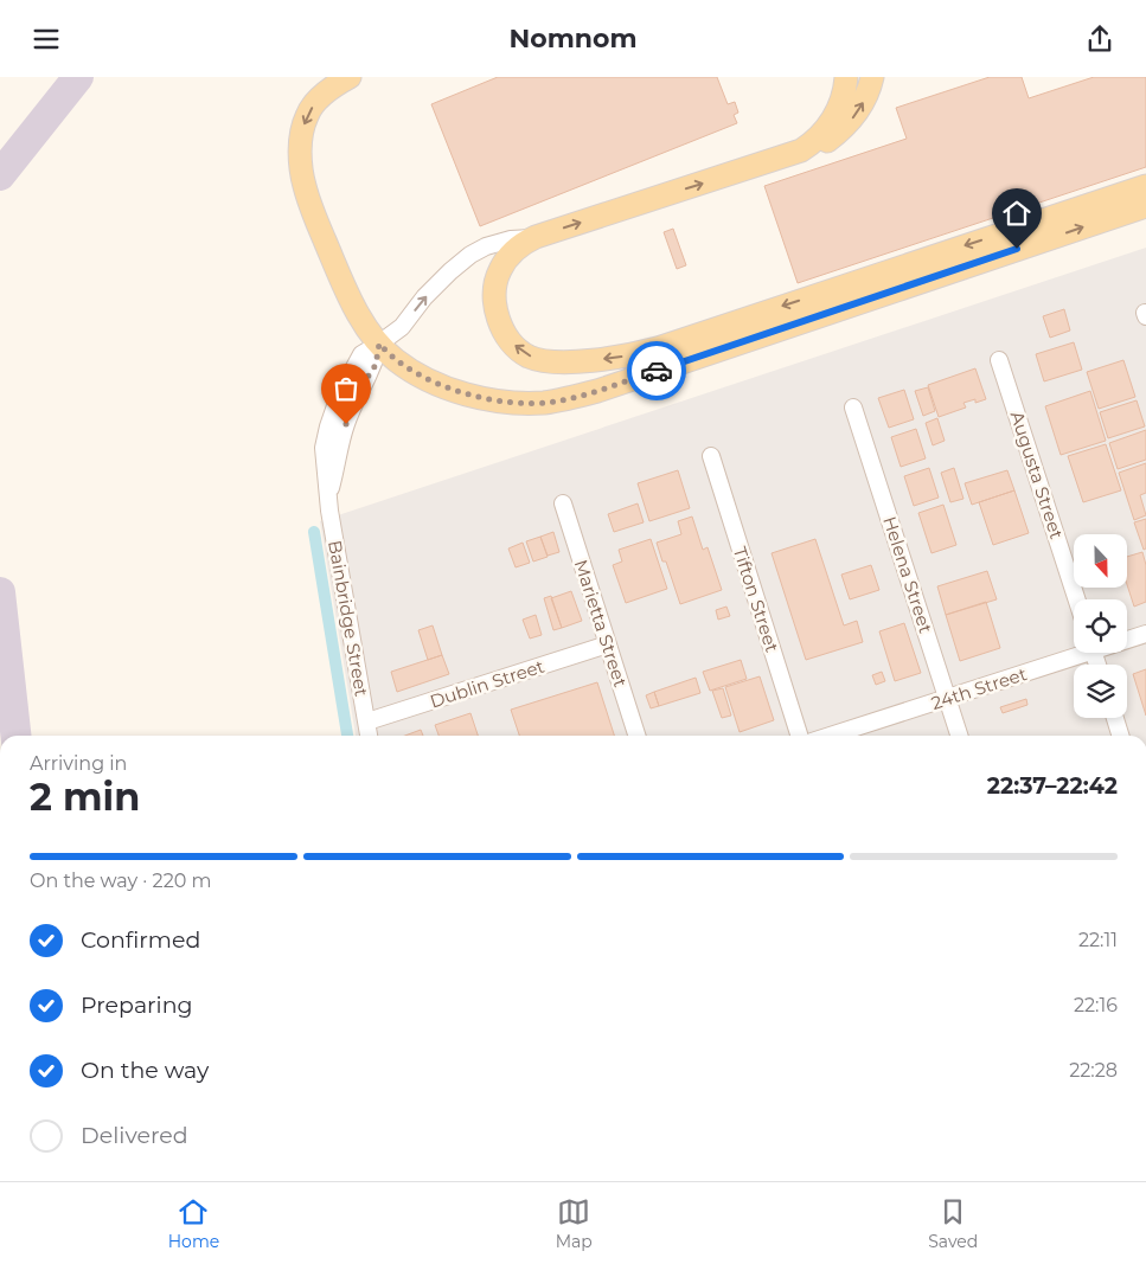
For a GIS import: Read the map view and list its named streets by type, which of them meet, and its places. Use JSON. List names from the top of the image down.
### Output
{
  "streets": {
    "street": [
      "Augusta Street",
      "Helena Street",
      "Tifton Street",
      "Bainbridge Street",
      "Marietta Street",
      "Dublin Street",
      "24th Street"
    ]
  },
  "crossings": [
    ["Helena Street", "24th Street"],
    ["Bainbridge Street", "Dublin Street"],
    ["Marietta Street", "Dublin Street"]
  ],
  "north": "bottom",
  "page": {
    "header": "Nomnom",
    "heading": ["2 min", "Arriving in", "22:37–22:42"],
    "bar": "On the way · 220 m",
    "list": [
      ["Confirmed", "22:11"],
      ["Preparing", "22:16"],
      ["On the way", "22:28"],
      "Delivered"
    ],
    "tabs": ["Home", "Map", "Saved"]
  }
}
